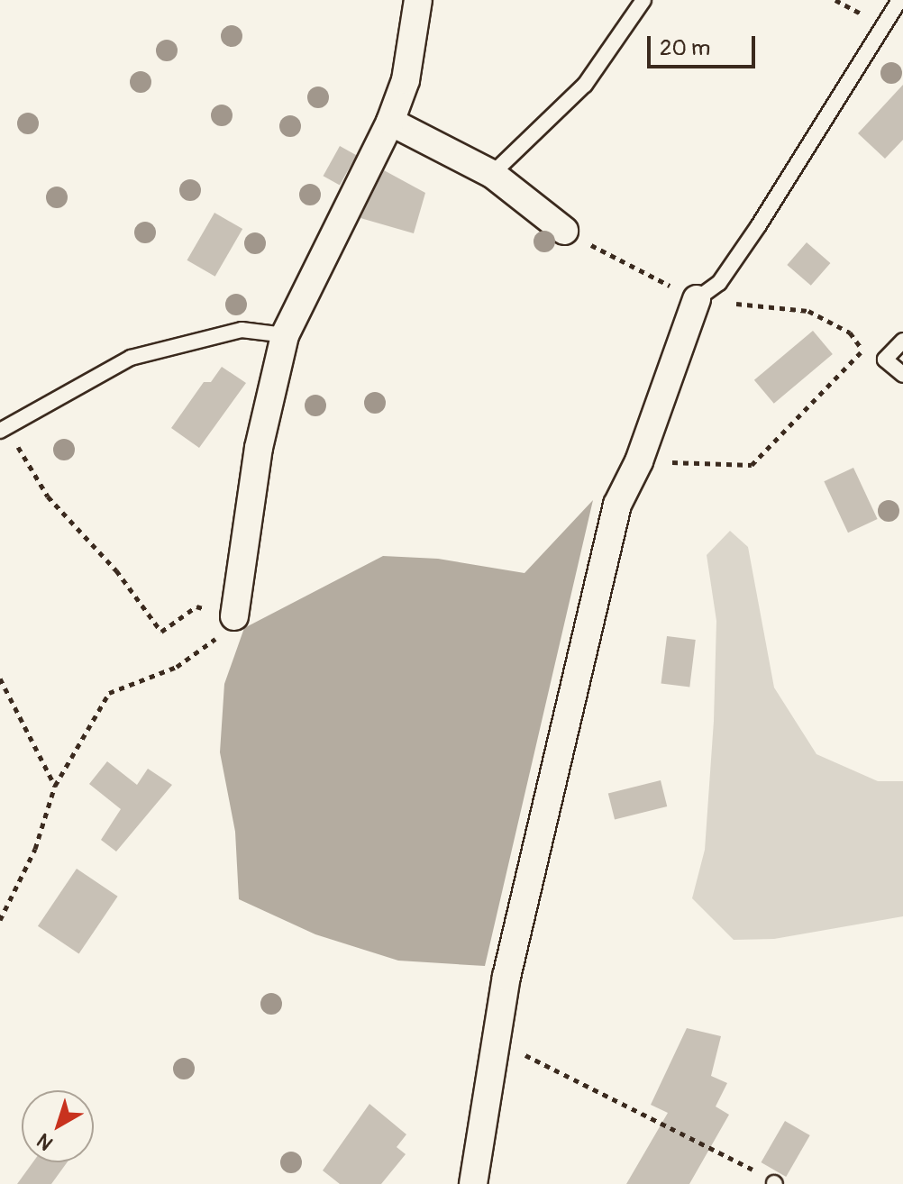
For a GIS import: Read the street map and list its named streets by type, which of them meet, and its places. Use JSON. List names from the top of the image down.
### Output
{
  "scale_bar": "20 m",
  "north": "bottom left"
}
